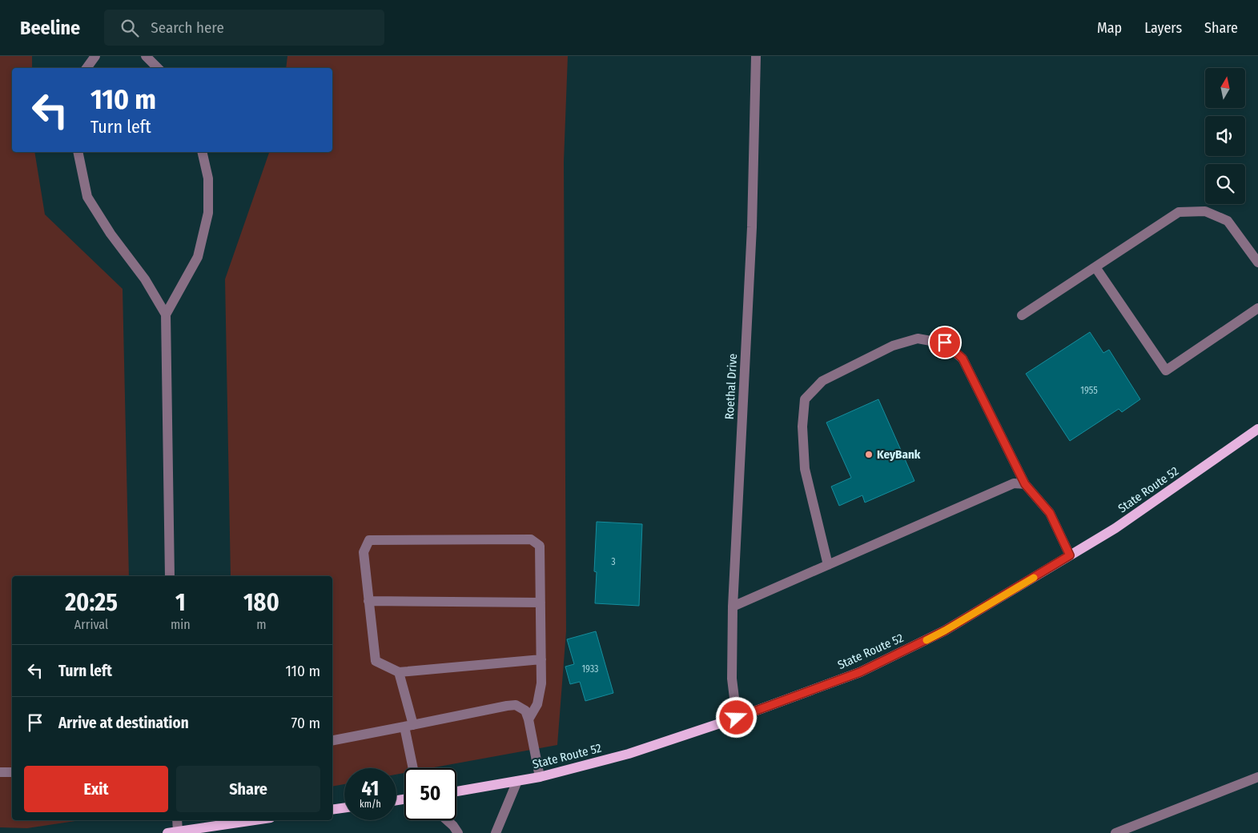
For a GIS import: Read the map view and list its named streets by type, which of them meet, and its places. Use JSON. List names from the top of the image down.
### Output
{
  "streets": {
    "main road": ["State Route 52"],
    "street": ["Roethal Drive"]
  },
  "crossings": [
    ["Roethal Drive", "State Route 52"]
  ],
  "places": ["KeyBank"],
  "house_numbers": ["1955", "3", "1933"],
  "north": "top",
  "page": {
    "header": "Beeline",
    "search": "Search here",
    "nav": ["Map", "Layers", "Share"],
    "turn": ["110 m", "Turn left"],
    "eta": [
      "20:25",
      "Arrival",
      "1",
      "min",
      "180",
      "m"
    ],
    "list": [
      {
        "name": "Turn left",
        "value": "110 m"
      },
      {
        "name": "Arrive at destination",
        "value": "70 m"
      }
    ],
    "buttons": ["Exit", "Share"],
    "speed": "41 km/h",
    "limit": "50"
  }
}
